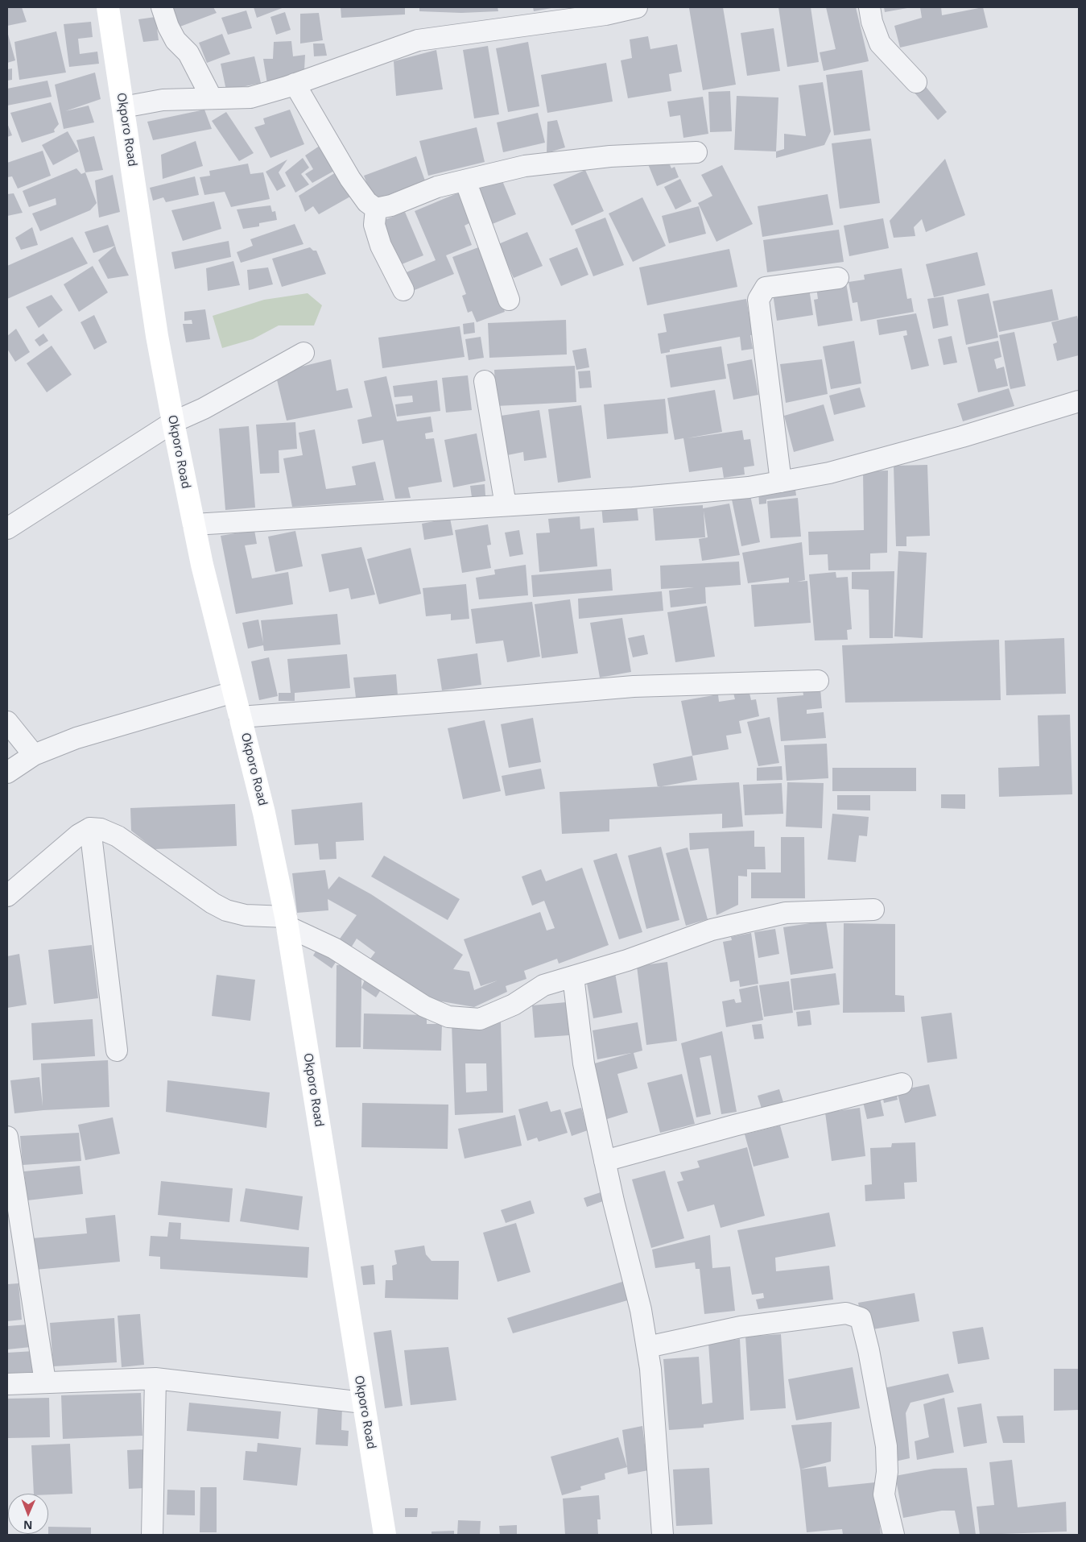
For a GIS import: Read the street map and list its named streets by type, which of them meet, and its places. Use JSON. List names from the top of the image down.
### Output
{
  "streets": {
    "main road": ["Okporo Road"]
  },
  "north": "bottom"
}
